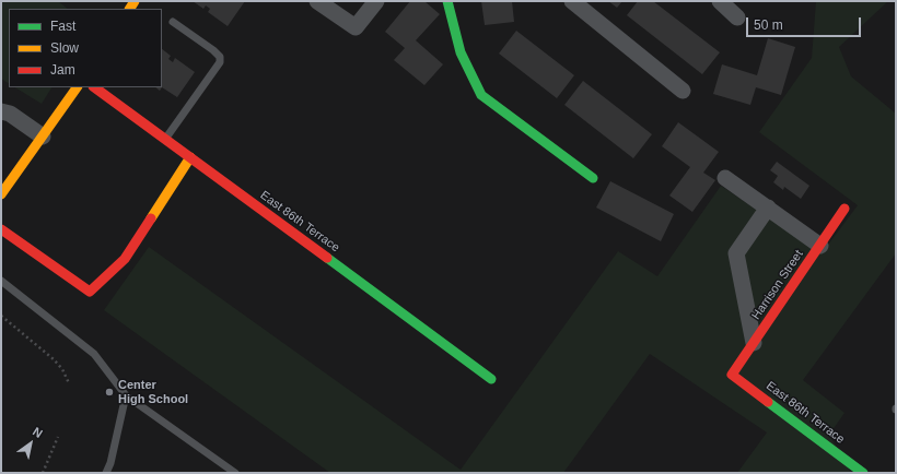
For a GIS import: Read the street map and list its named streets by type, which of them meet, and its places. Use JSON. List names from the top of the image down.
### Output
{
  "streets": {
    "street": ["East 86th Terrace", "Harrison Street"]
  },
  "crossings": [
    ["East 86th Terrace", "Harrison Street"]
  ],
  "places": ["Center High School"],
  "legend": ["Fast", "Slow", "Jam"],
  "scale_bar": "50 m",
  "north": "top right"
}
